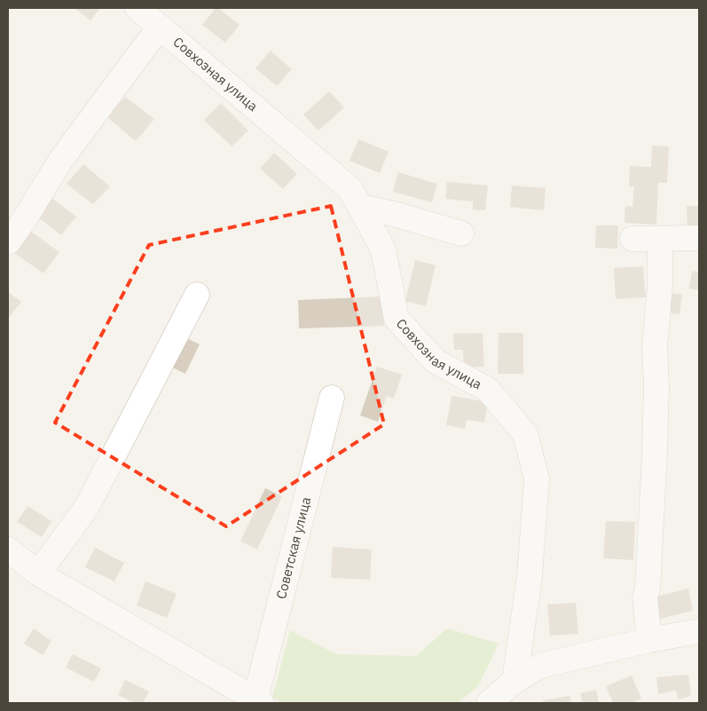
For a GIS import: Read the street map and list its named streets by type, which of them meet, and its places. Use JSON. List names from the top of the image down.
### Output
{
  "streets": {
    "street": ["Совхозная улица", "Советская улица"]
  }
}
